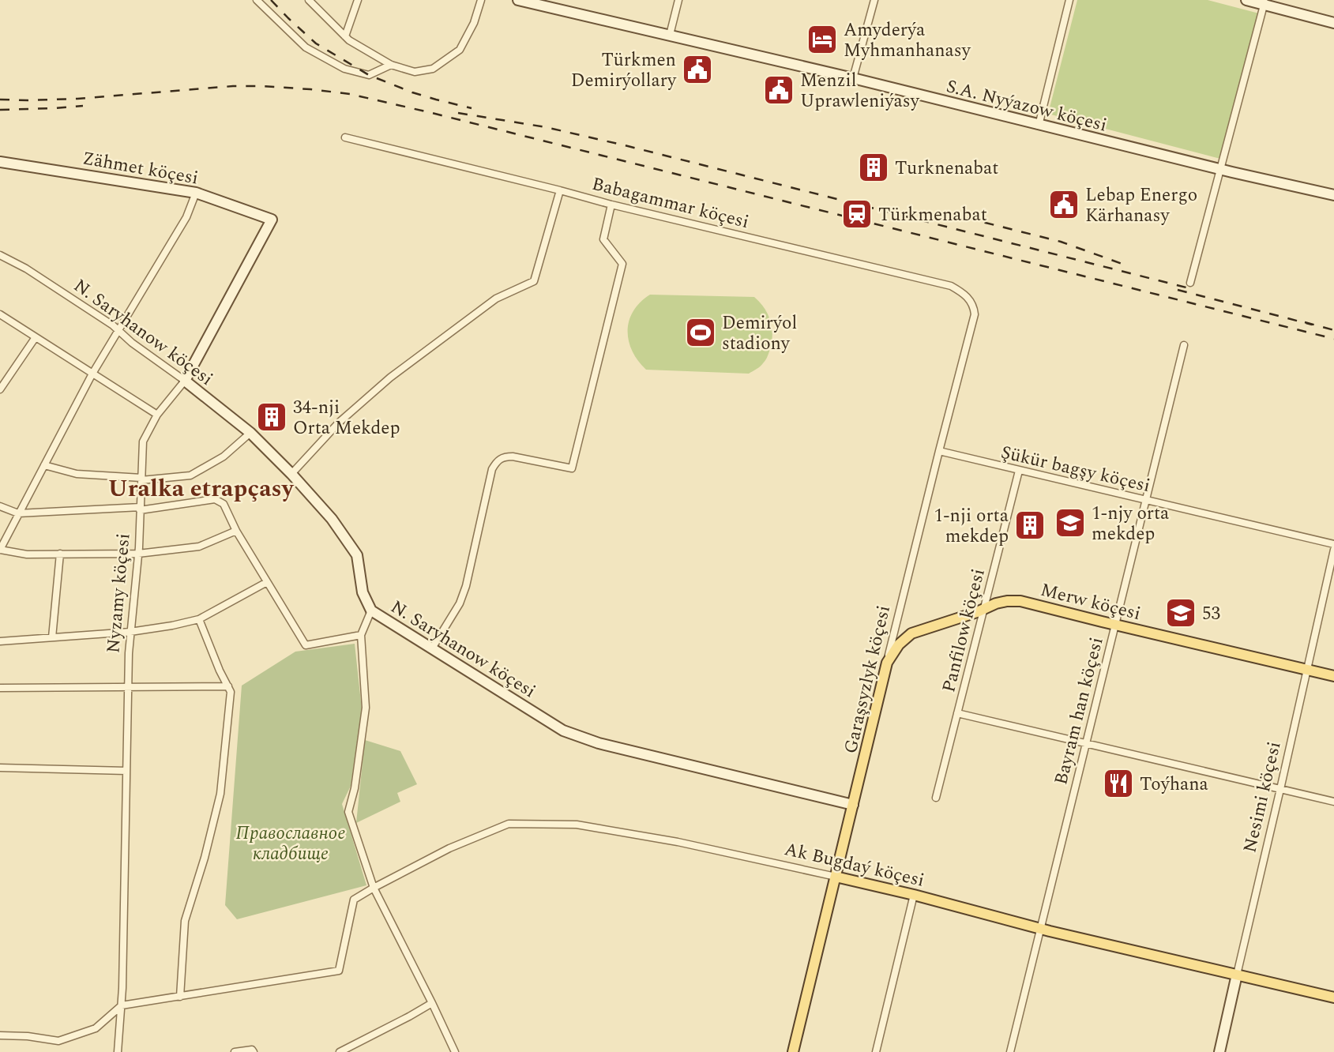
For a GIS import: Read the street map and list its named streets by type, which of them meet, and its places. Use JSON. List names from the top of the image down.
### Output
{
  "streets": {
    "main road": [
      "S.A. Nyýazow köçesi",
      "Zähmet köçesi",
      "N. Saryhanow köçesi",
      "Nyzamy köçesi",
      "Merw köçesi",
      "Garaşsyzlyk köçesi",
      "Nesimi köçesi",
      "Ak Bugdaý köçesi"
    ],
    "street": [
      "Babagammar köçesi",
      "Şükür bagşy köçesi",
      "Panfilow köçesi",
      "Bayram han köçesi"
    ]
  },
  "crossings": [
    ["Zähmet köçesi", "Nyzamy köçesi"],
    ["Babagammar köçesi", "Garaşsyzlyk köçesi"],
    ["N. Saryhanow köçesi", "Nyzamy köçesi"],
    ["N. Saryhanow köçesi", "Garaşsyzlyk köçesi"],
    ["Şükür bagşy köçesi", "Panfilow köçesi"],
    ["Şükür bagşy köçesi", "Garaşsyzlyk köçesi"],
    ["Şükür bagşy köçesi", "Bayram han köçesi"],
    ["Merw köçesi", "Panfilow köçesi"],
    ["Merw köçesi", "Garaşsyzlyk köçesi"],
    ["Merw köçesi", "Bayram han köçesi"],
    ["Merw köçesi", "Nesimi köçesi"],
    ["Garaşsyzlyk köçesi", "Ak Bugdaý köçesi"],
    ["Bayram han köçesi", "Ak Bugdaý köçesi"],
    ["Nesimi köçesi", "Ak Bugdaý köçesi"]
  ],
  "districts": ["Uralka etrapçasy"],
  "parks": ["Православное кладбище"],
  "places": {
    "hotel": ["Amyderýa Myhmanhanasy"],
    "public building": ["Türkmen Demirýollary", "Menzil Uprawleniýasy", "Lebap Energo Kärhanasy"],
    "building": ["Turknenabat", "34-nji Orta Mekdep", "1-nji orta mekdep"],
    "station": ["Türkmenabat"],
    "sports": ["Demirýol stadiony"],
    "school or university": ["1-njy orta mekdep", "53"],
    "restaurant": ["Toýhana"]
  }
}
